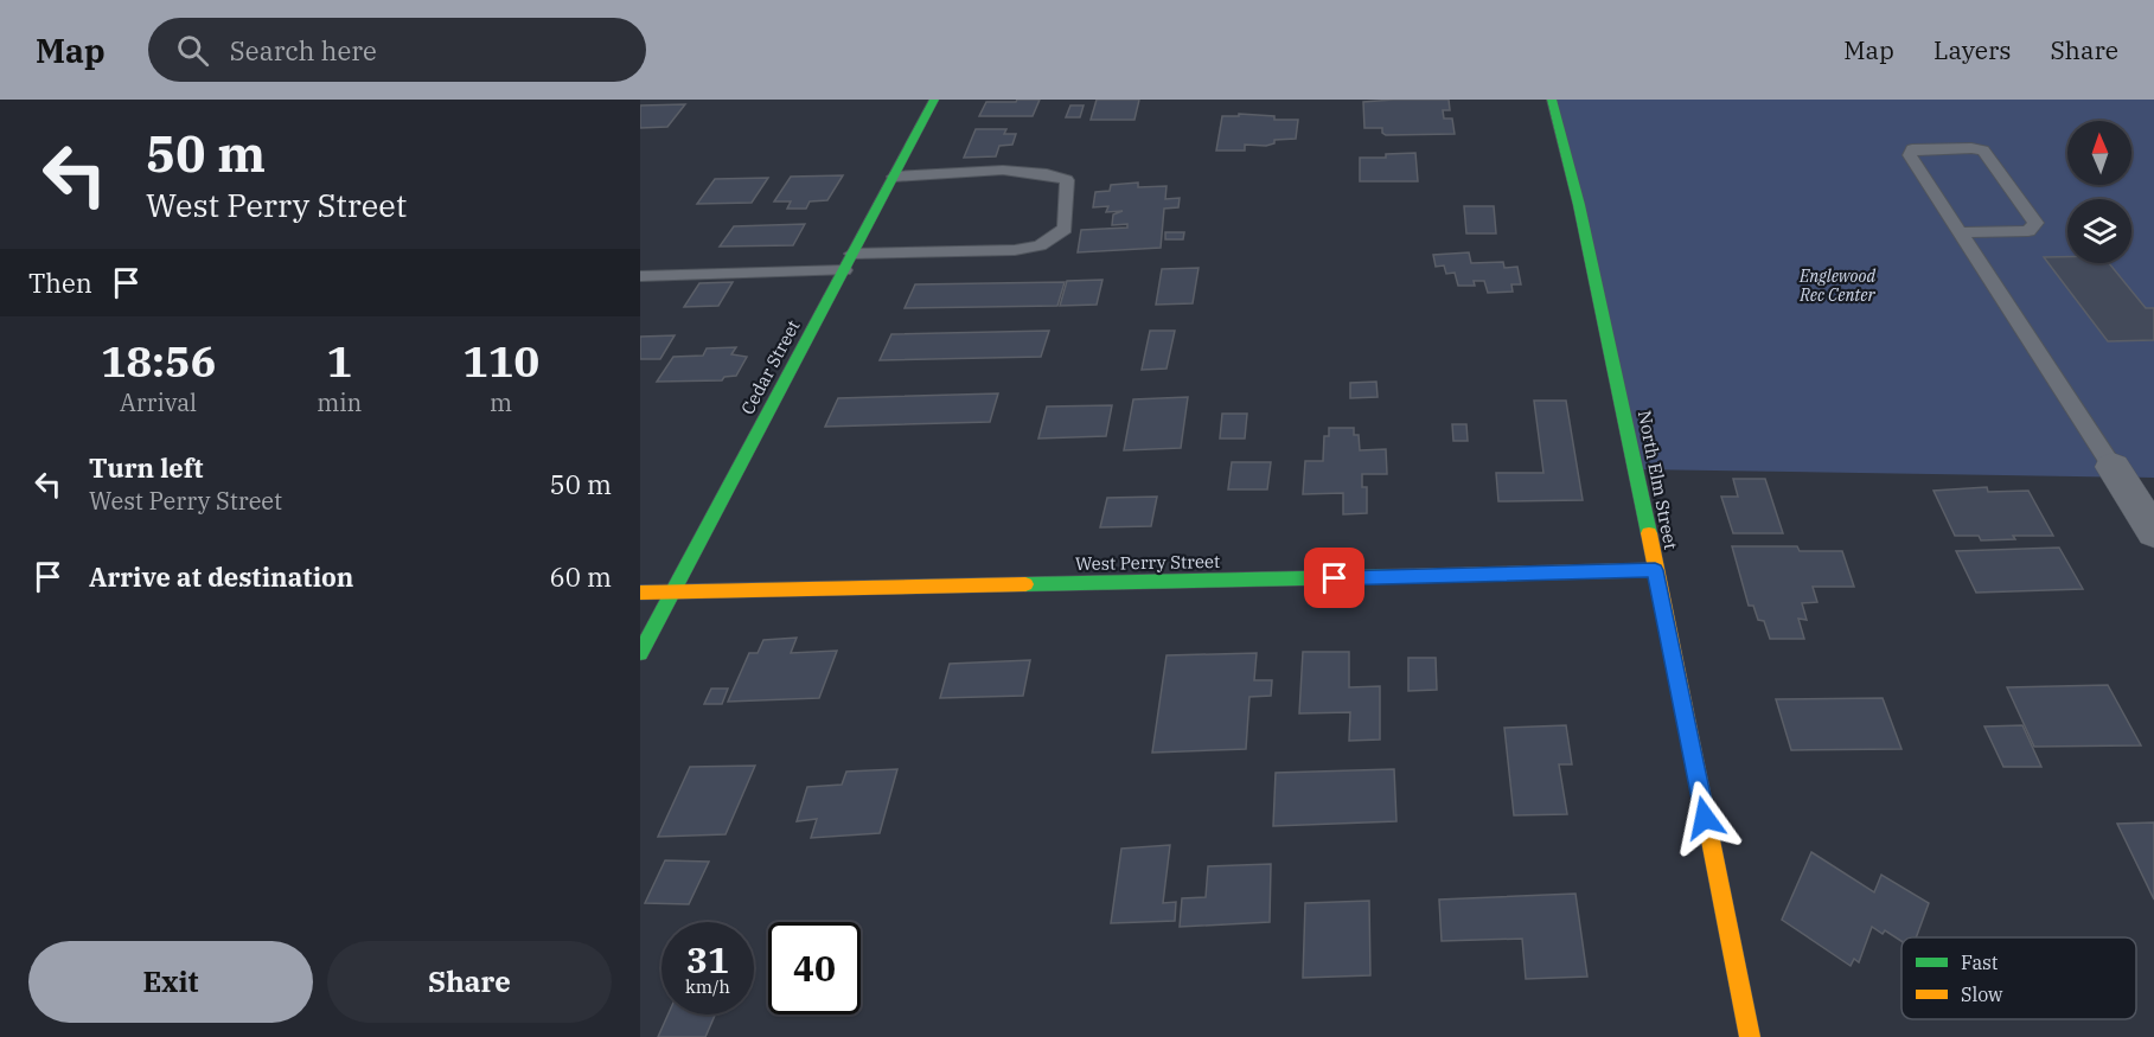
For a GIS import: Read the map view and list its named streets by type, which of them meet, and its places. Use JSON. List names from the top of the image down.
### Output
{
  "streets": {
    "street": ["Cedar Street", "North Elm Street", "West Perry Street"]
  },
  "crossings": [
    ["Cedar Street", "West Perry Street"],
    ["North Elm Street", "West Perry Street"]
  ],
  "parks": ["Englewood Rec Center"],
  "legend": ["Fast", "Slow"],
  "north": "top",
  "page": {
    "header": "Map",
    "search": "Search here",
    "nav": ["Map", "Layers", "Share"],
    "turn": ["50 m", "West Perry Street"],
    "then": "Then",
    "eta": [
      "18:56",
      "Arrival",
      "1",
      "min",
      "110",
      "m"
    ],
    "list": [
      {
        "name": "Turn left",
        "note": "West Perry Street",
        "value": "50 m"
      },
      {
        "name": "Arrive at destination",
        "value": "60 m"
      }
    ],
    "speed": "31 km/h",
    "limit": "40",
    "buttons": ["Exit", "Share"]
  }
}
